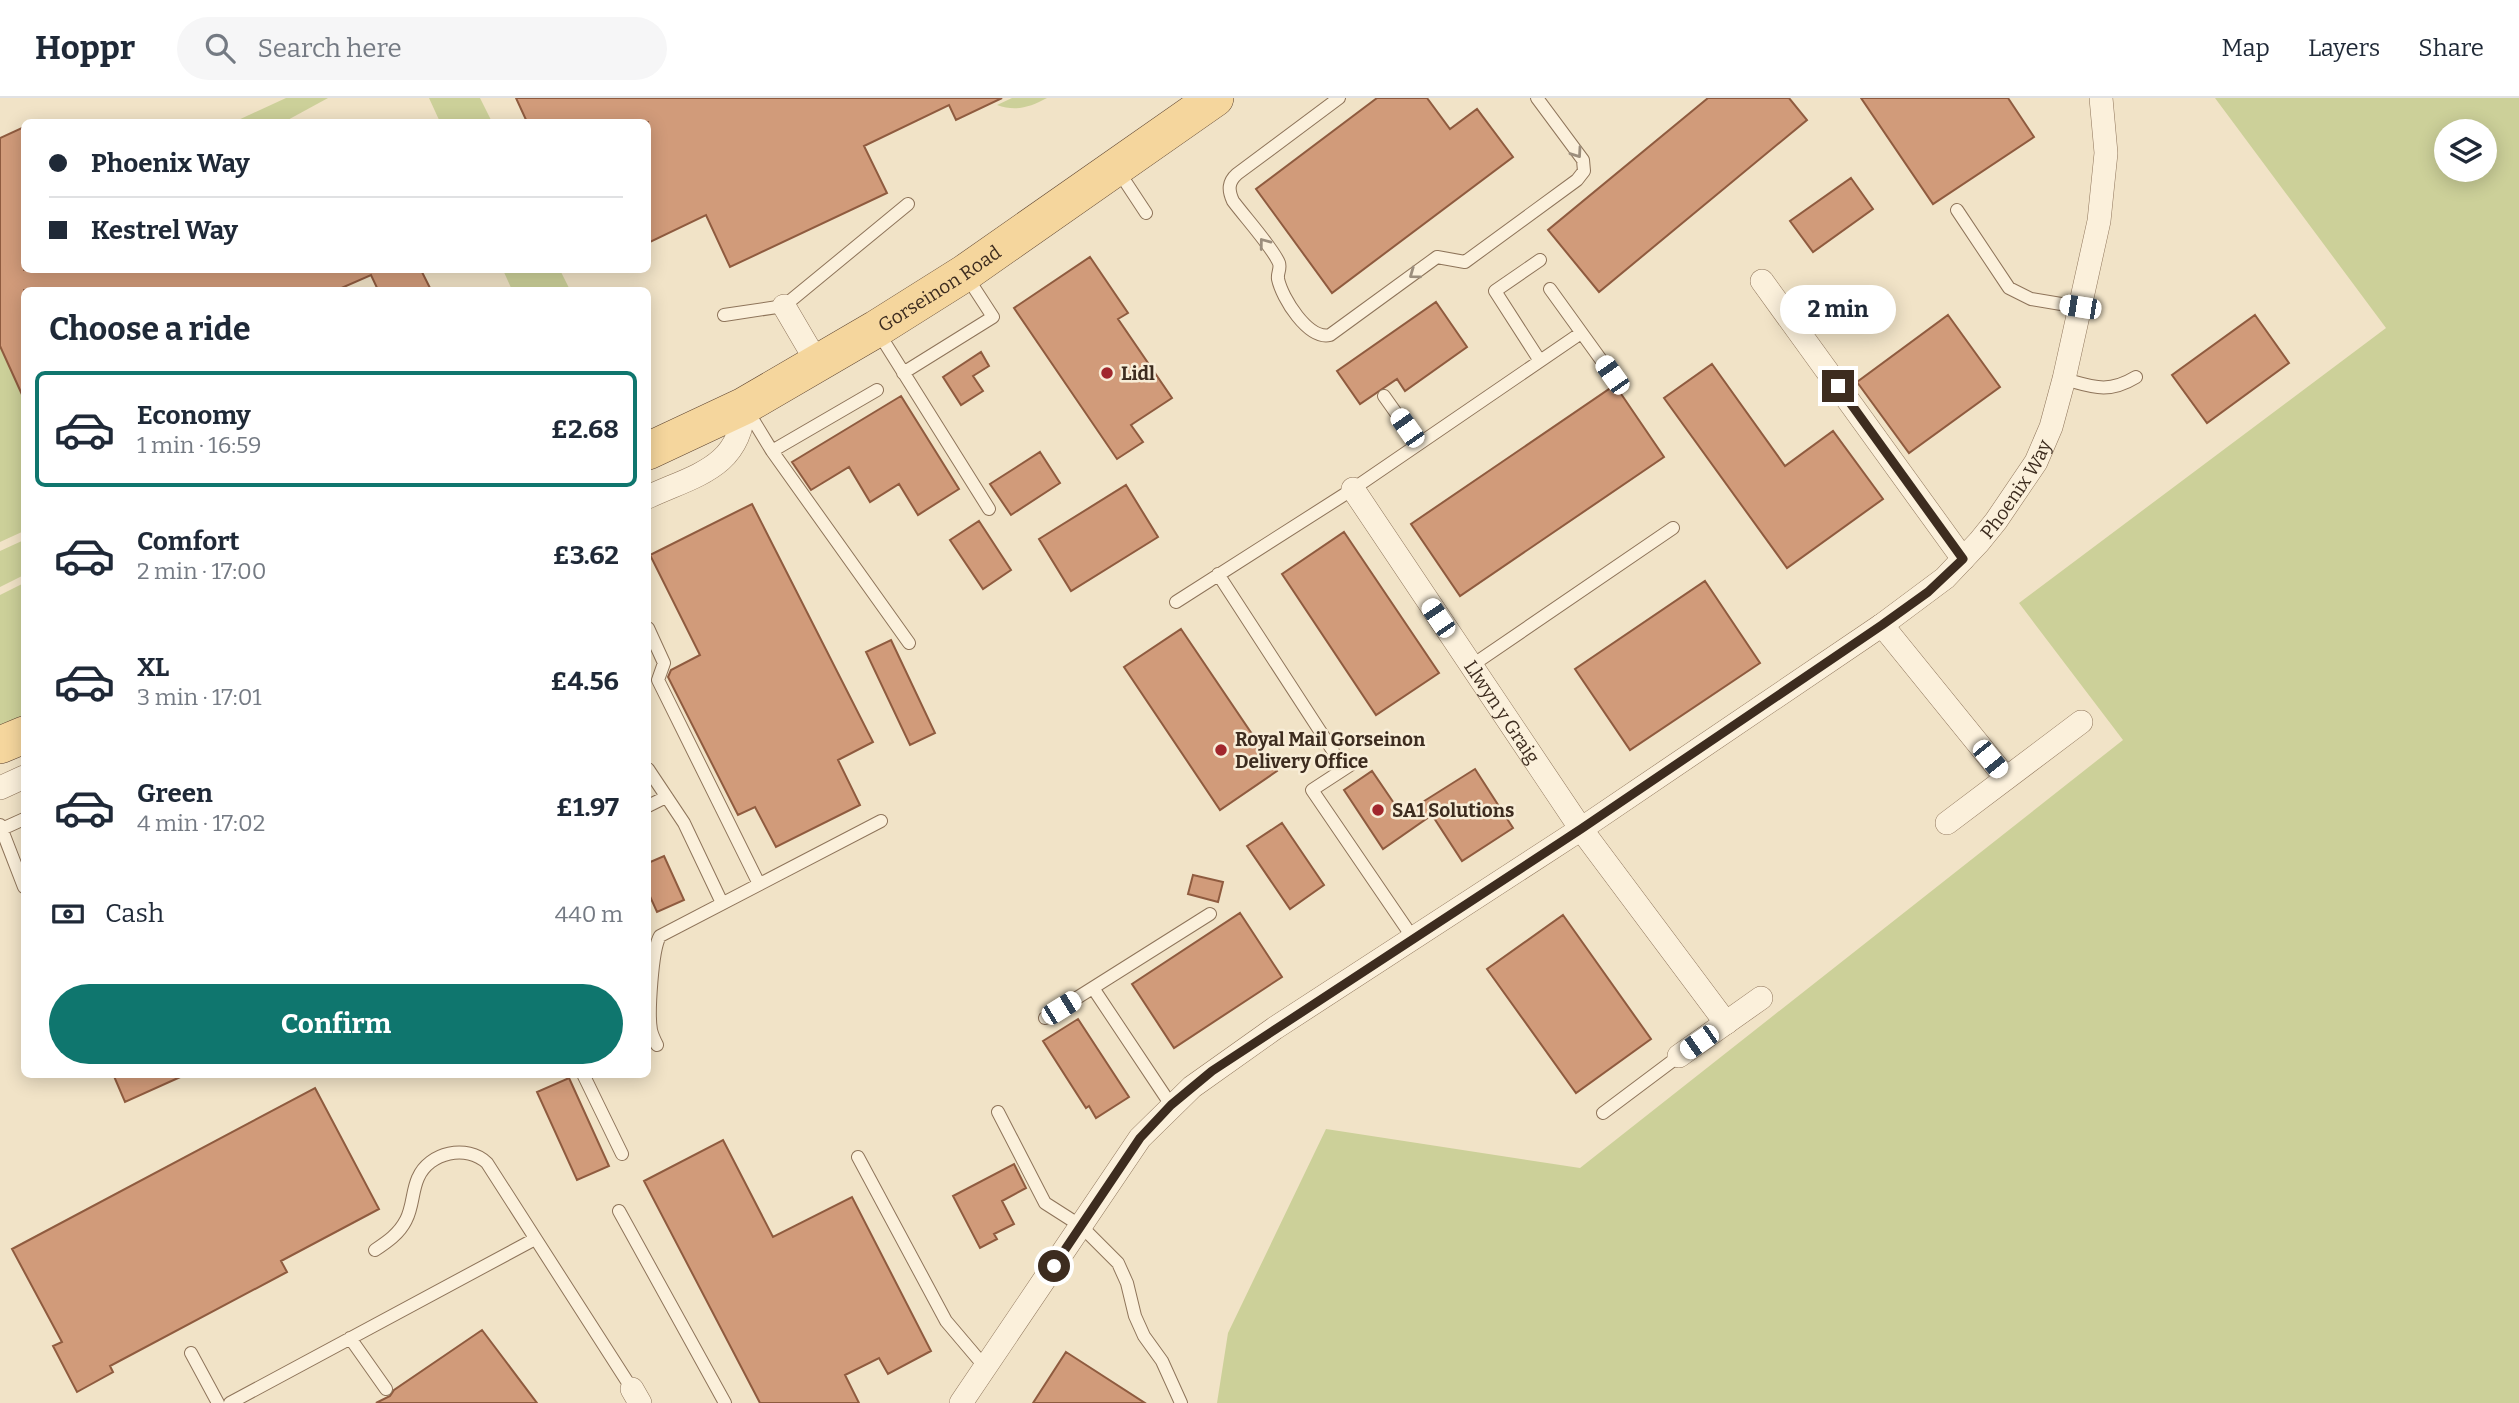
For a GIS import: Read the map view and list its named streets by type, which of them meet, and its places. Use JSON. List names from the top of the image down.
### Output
{
  "streets": {
    "main road": ["Gorseinon Road"],
    "street": ["Phoenix Way", "Llwyn y Graig"]
  },
  "crossings": [
    ["Phoenix Way", "Llwyn y Graig"]
  ],
  "places": ["Lidl", "Royal Mail Gorseinon Delivery Office", "SA1 Solutions"],
  "page": {
    "header": "Hoppr",
    "search": "Search here",
    "nav": ["Map", "Layers", "Share"],
    "banner": ["Phoenix Way", "Kestrel Way"],
    "bubble": "2 min",
    "heading": "Choose a ride",
    "list": [
      {
        "name": "Economy",
        "note": "1 min · 16:59",
        "value": "£2.68"
      },
      {
        "name": "Comfort",
        "note": "2 min · 17:00",
        "value": "£3.62"
      },
      {
        "name": "XL",
        "note": "3 min · 17:01",
        "value": "£4.56"
      },
      {
        "name": "Green",
        "note": "4 min · 17:02",
        "value": "£1.97"
      }
    ],
    "pay": ["Cash", "440 m"],
    "buttons": "Confirm"
  }
}
